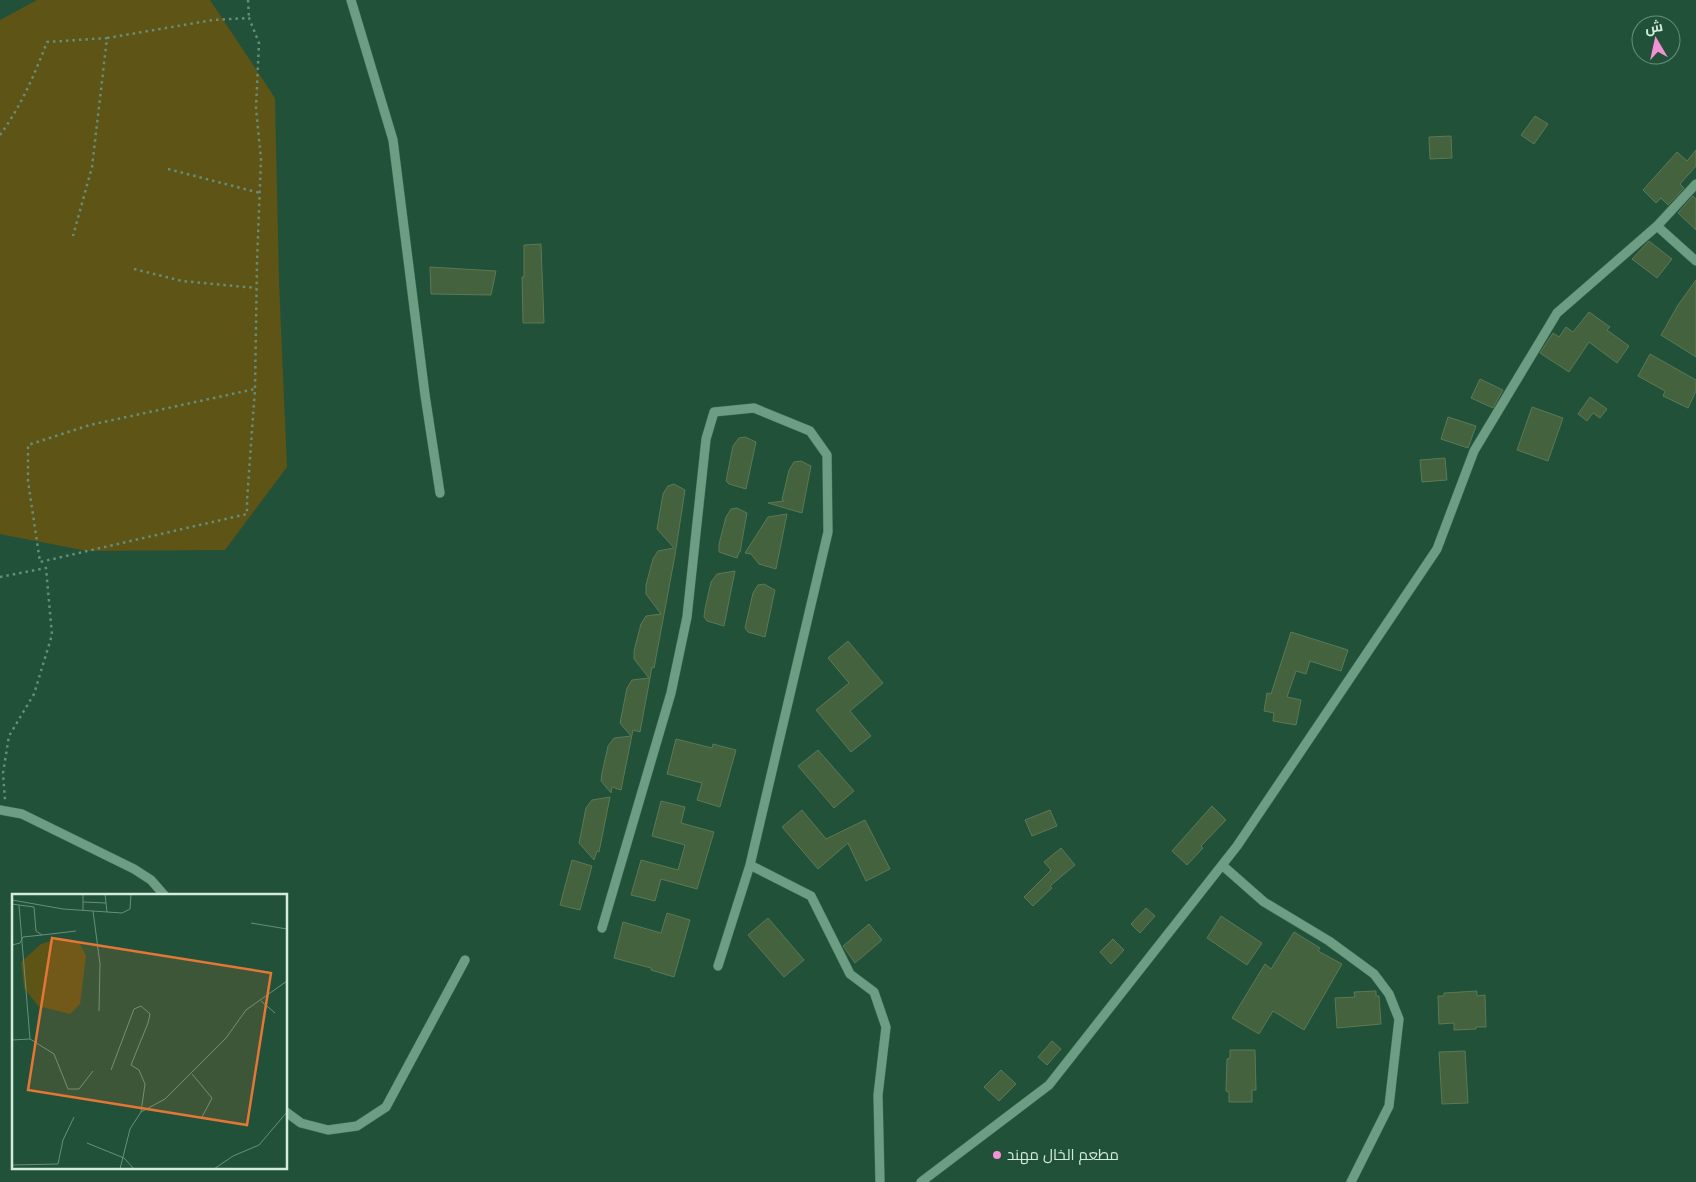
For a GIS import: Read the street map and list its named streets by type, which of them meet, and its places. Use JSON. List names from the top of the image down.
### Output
{
  "places": ["مطعم الخال مهند"],
  "north": "top"
}
